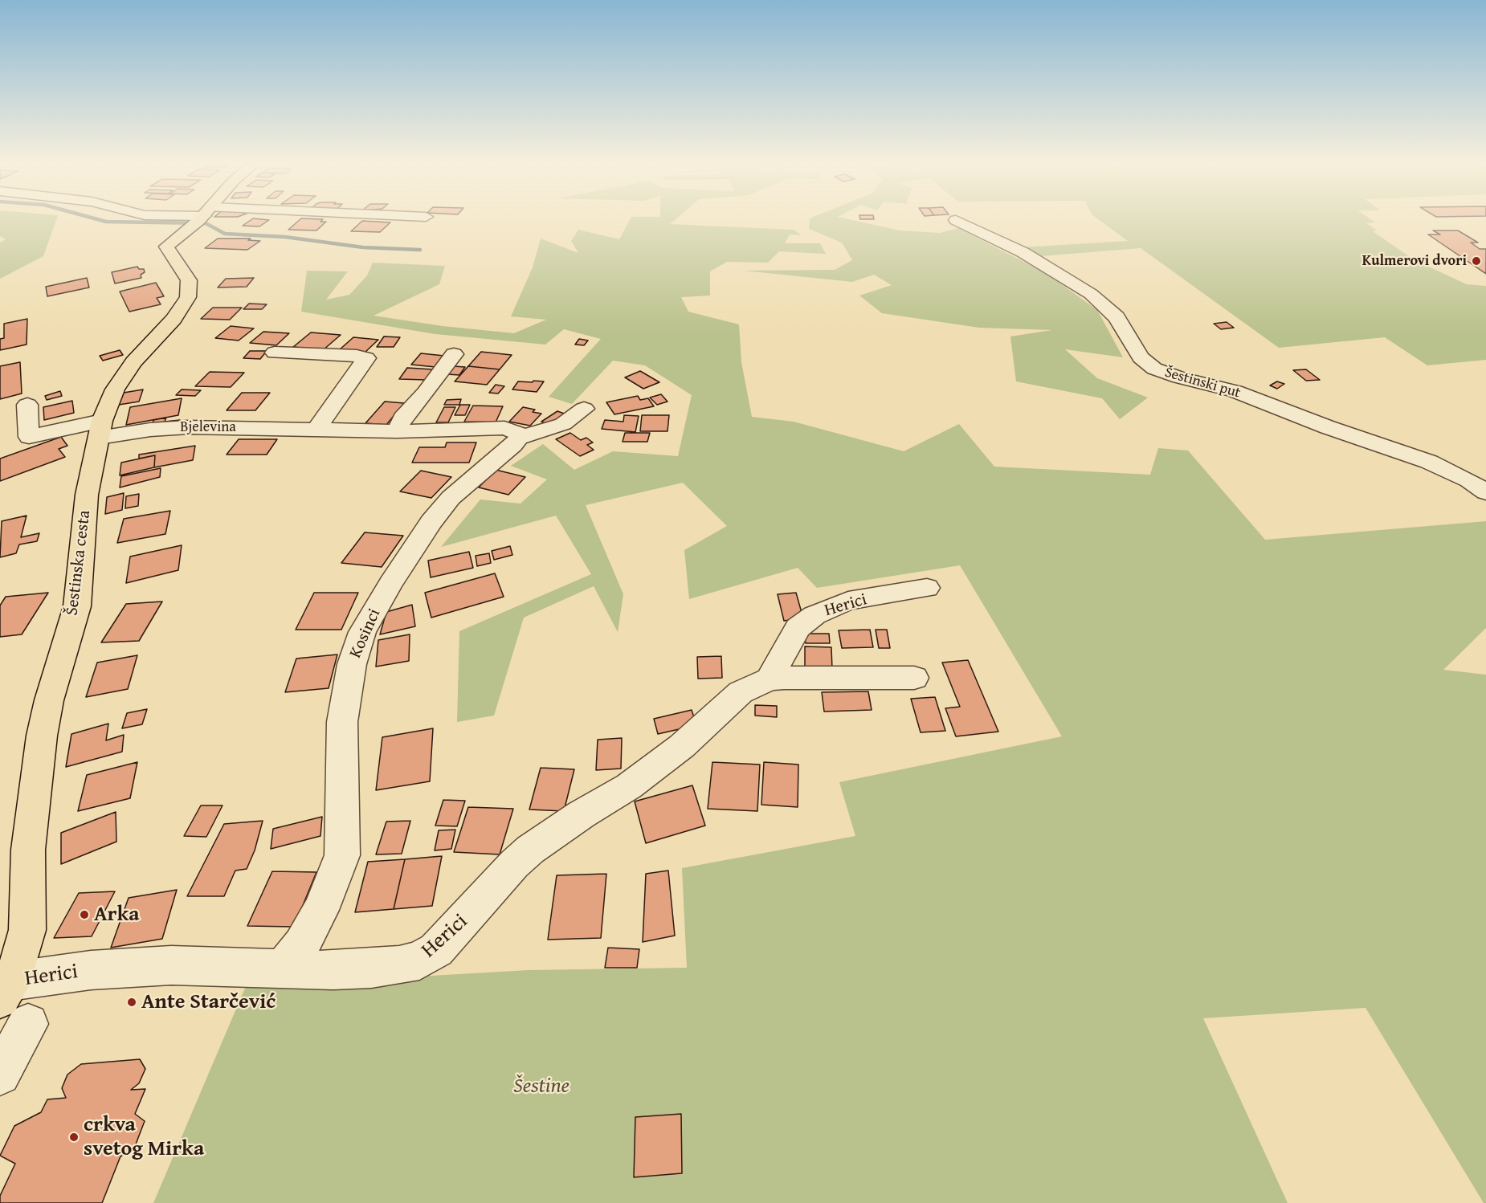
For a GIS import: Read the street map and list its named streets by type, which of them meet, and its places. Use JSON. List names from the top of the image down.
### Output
{
  "streets": {
    "main road": ["Šestinska cesta"],
    "street": [
      "Šestinski put",
      "Bjelevina",
      "Herici",
      "Kosinci"
    ]
  },
  "crossings": [
    ["Bjelevina", "Šestinska cesta"],
    ["Bjelevina", "Kosinci"],
    ["Šestinska cesta", "Herici"],
    ["Herici", "Kosinci"]
  ],
  "parks": ["Šestine"],
  "places": [
    "Kulmerovi dvori",
    "Arka",
    "Ante Starčević",
    "crkva svetog Mirka"
  ]
}
